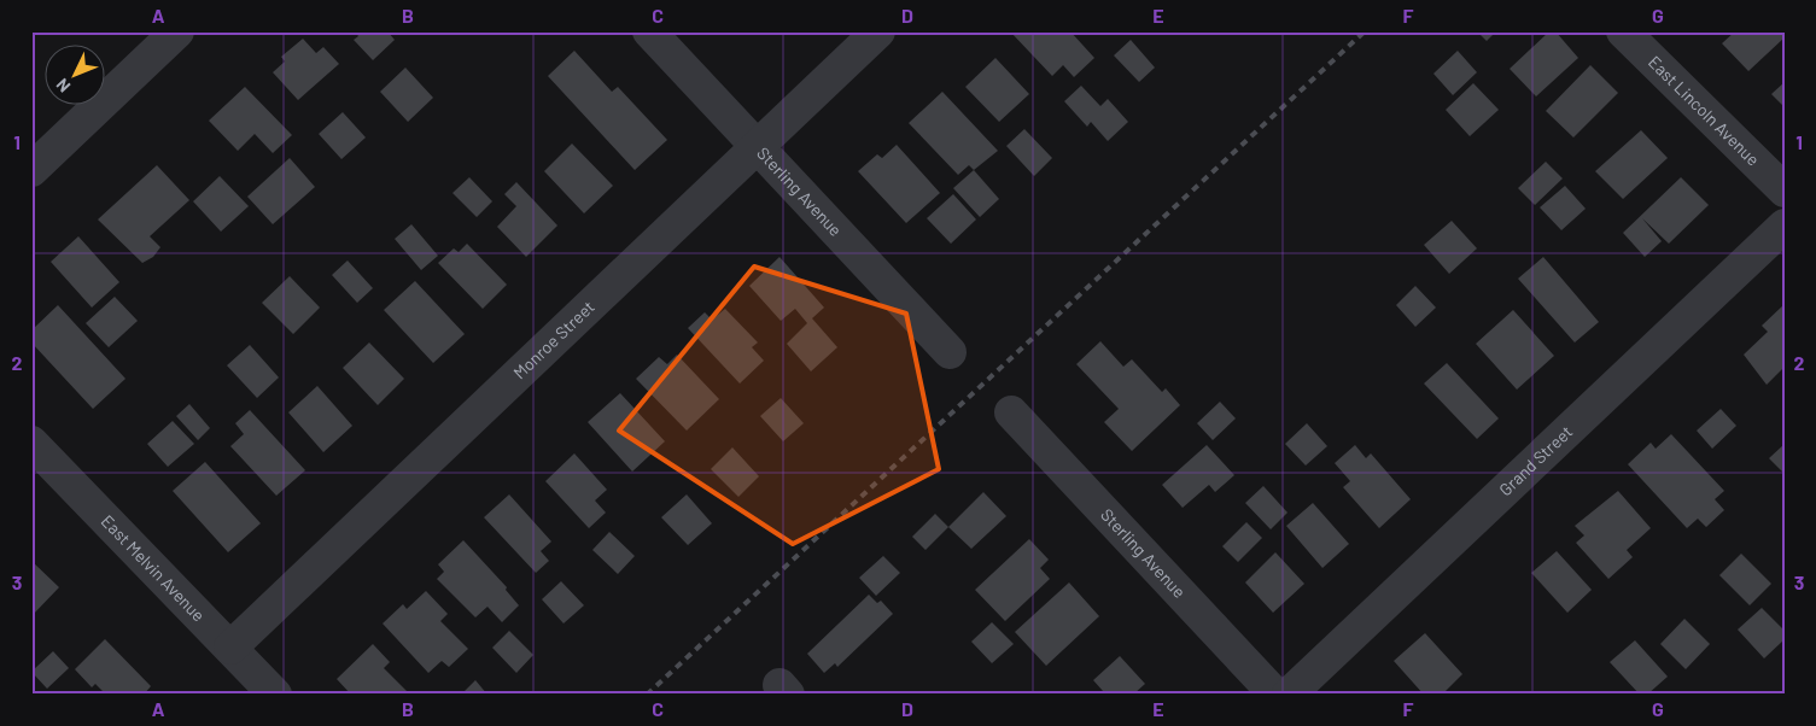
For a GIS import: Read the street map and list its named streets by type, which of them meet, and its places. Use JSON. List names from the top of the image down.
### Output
{
  "streets": {
    "street": [
      "East Lincoln Avenue",
      "Sterling Avenue",
      "Monroe Street",
      "Grand Street",
      "East Melvin Avenue"
    ]
  },
  "crossings": [
    ["Sterling Avenue", "Monroe Street"],
    ["Monroe Street", "East Melvin Avenue"]
  ],
  "north": "bottom left",
  "grid": {
    "columns": [
      "A",
      "B",
      "C",
      "D",
      "E",
      "F",
      "G"
    ],
    "rows": ["1", "2", "3"]
  }
}
